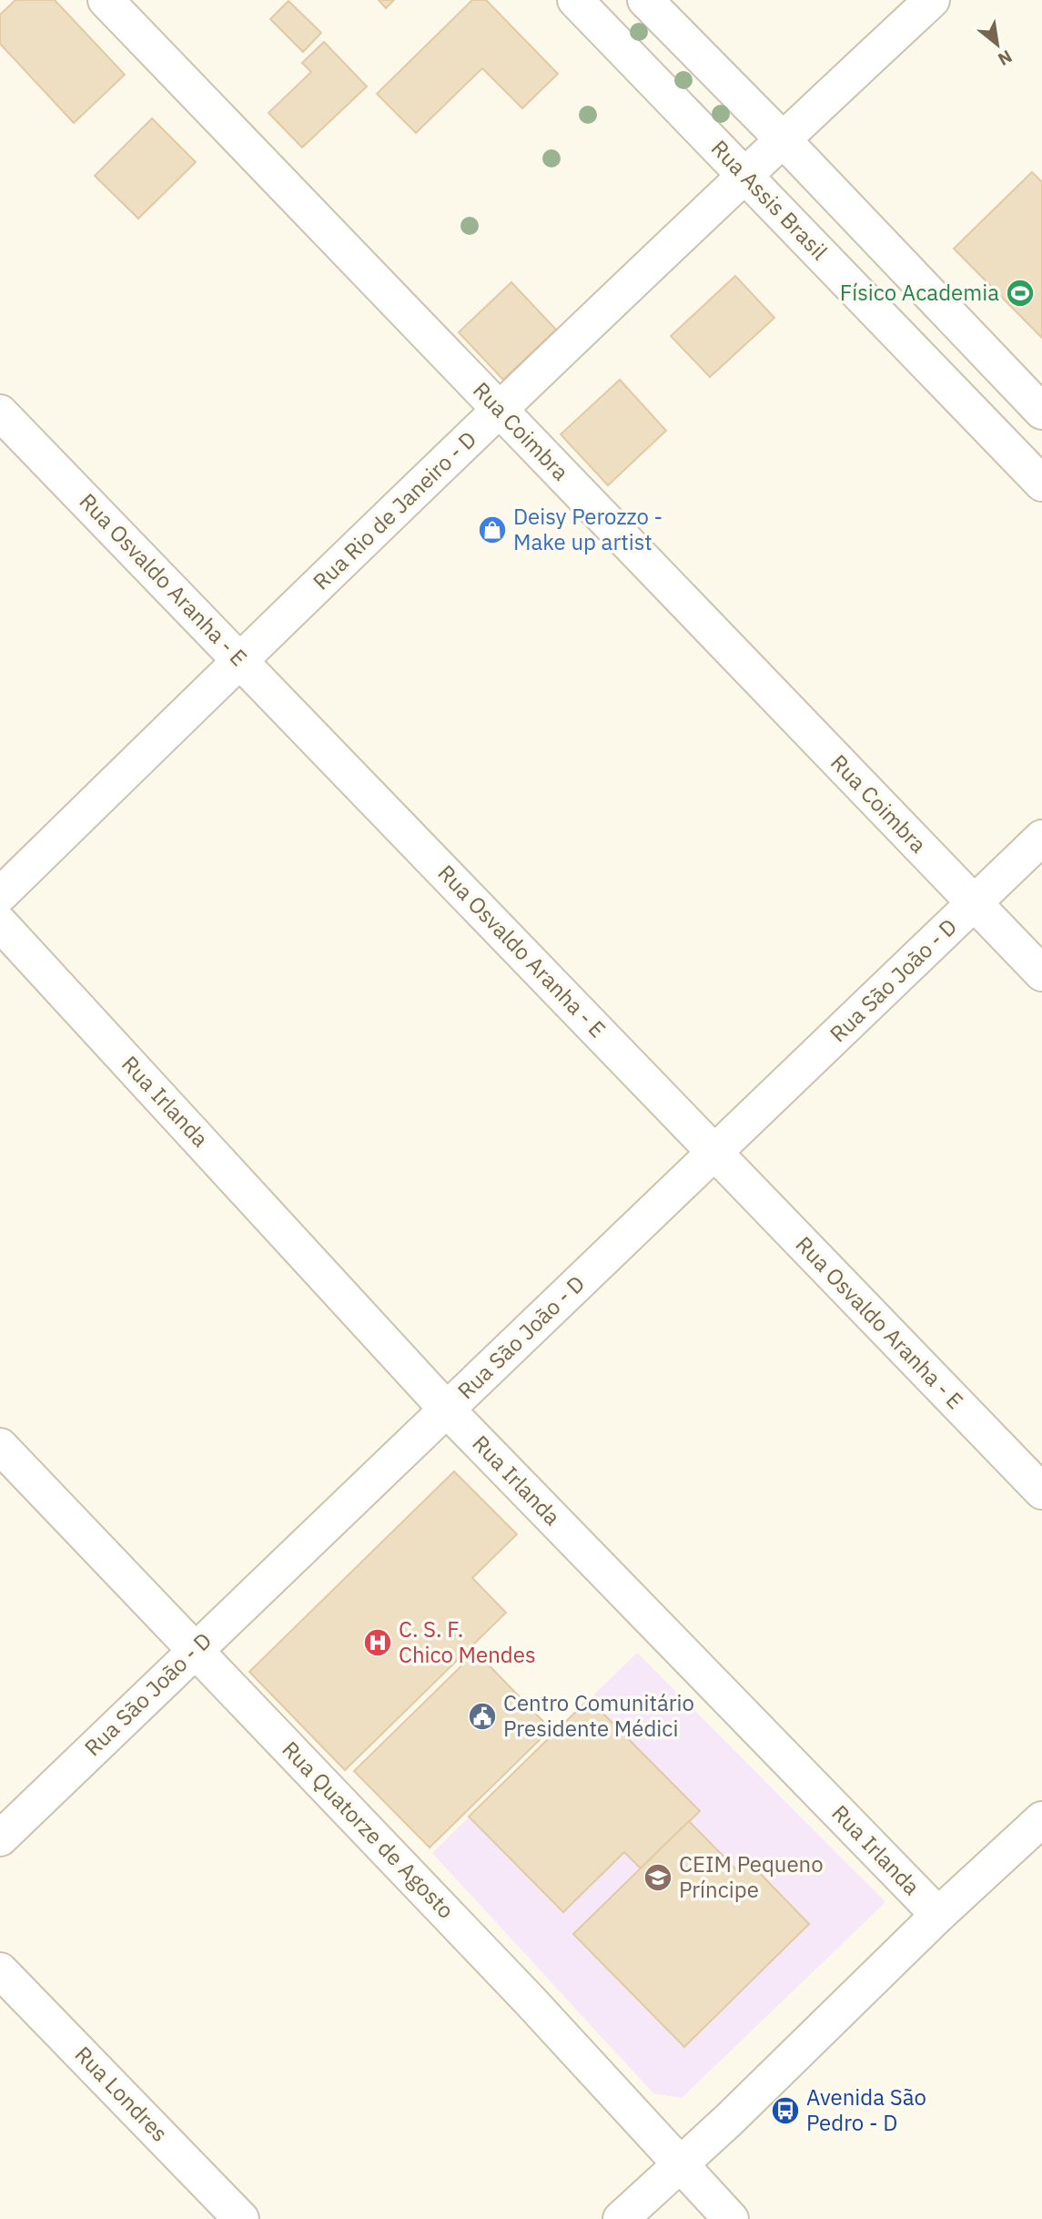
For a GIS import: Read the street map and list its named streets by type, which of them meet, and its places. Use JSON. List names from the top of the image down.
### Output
{
  "streets": {
    "street": [
      "Rua Assis Brasil",
      "Rua Coimbra",
      "Rua Rio de Janeiro - D",
      "Rua Osvaldo Aranha - E",
      "Rua São João - D",
      "Rua Irlanda",
      "Rua Quatorze de Agosto",
      "Rua Londres"
    ]
  },
  "crossings": [
    ["Rua Assis Brasil", "Rua Rio de Janeiro - D"],
    ["Rua Coimbra", "Rua Rio de Janeiro - D"],
    ["Rua Coimbra", "Rua São João - D"],
    ["Rua Rio de Janeiro - D", "Rua Osvaldo Aranha - E"],
    ["Rua Osvaldo Aranha - E", "Rua São João - D"],
    ["Rua São João - D", "Rua Irlanda"],
    ["Rua São João - D", "Rua Quatorze de Agosto"]
  ],
  "places": {
    "sports": ["Físico Academia"],
    "shop": ["Deisy Perozzo - Make up artist"],
    "hospital": ["C. S. F. Chico Mendes"],
    "public building": ["Centro Comunitário Presidente Médici"],
    "school or university": ["CEIM Pequeno Príncipe"],
    "bus stop": ["Avenida São Pedro - D"]
  },
  "north": "bottom right"
}
